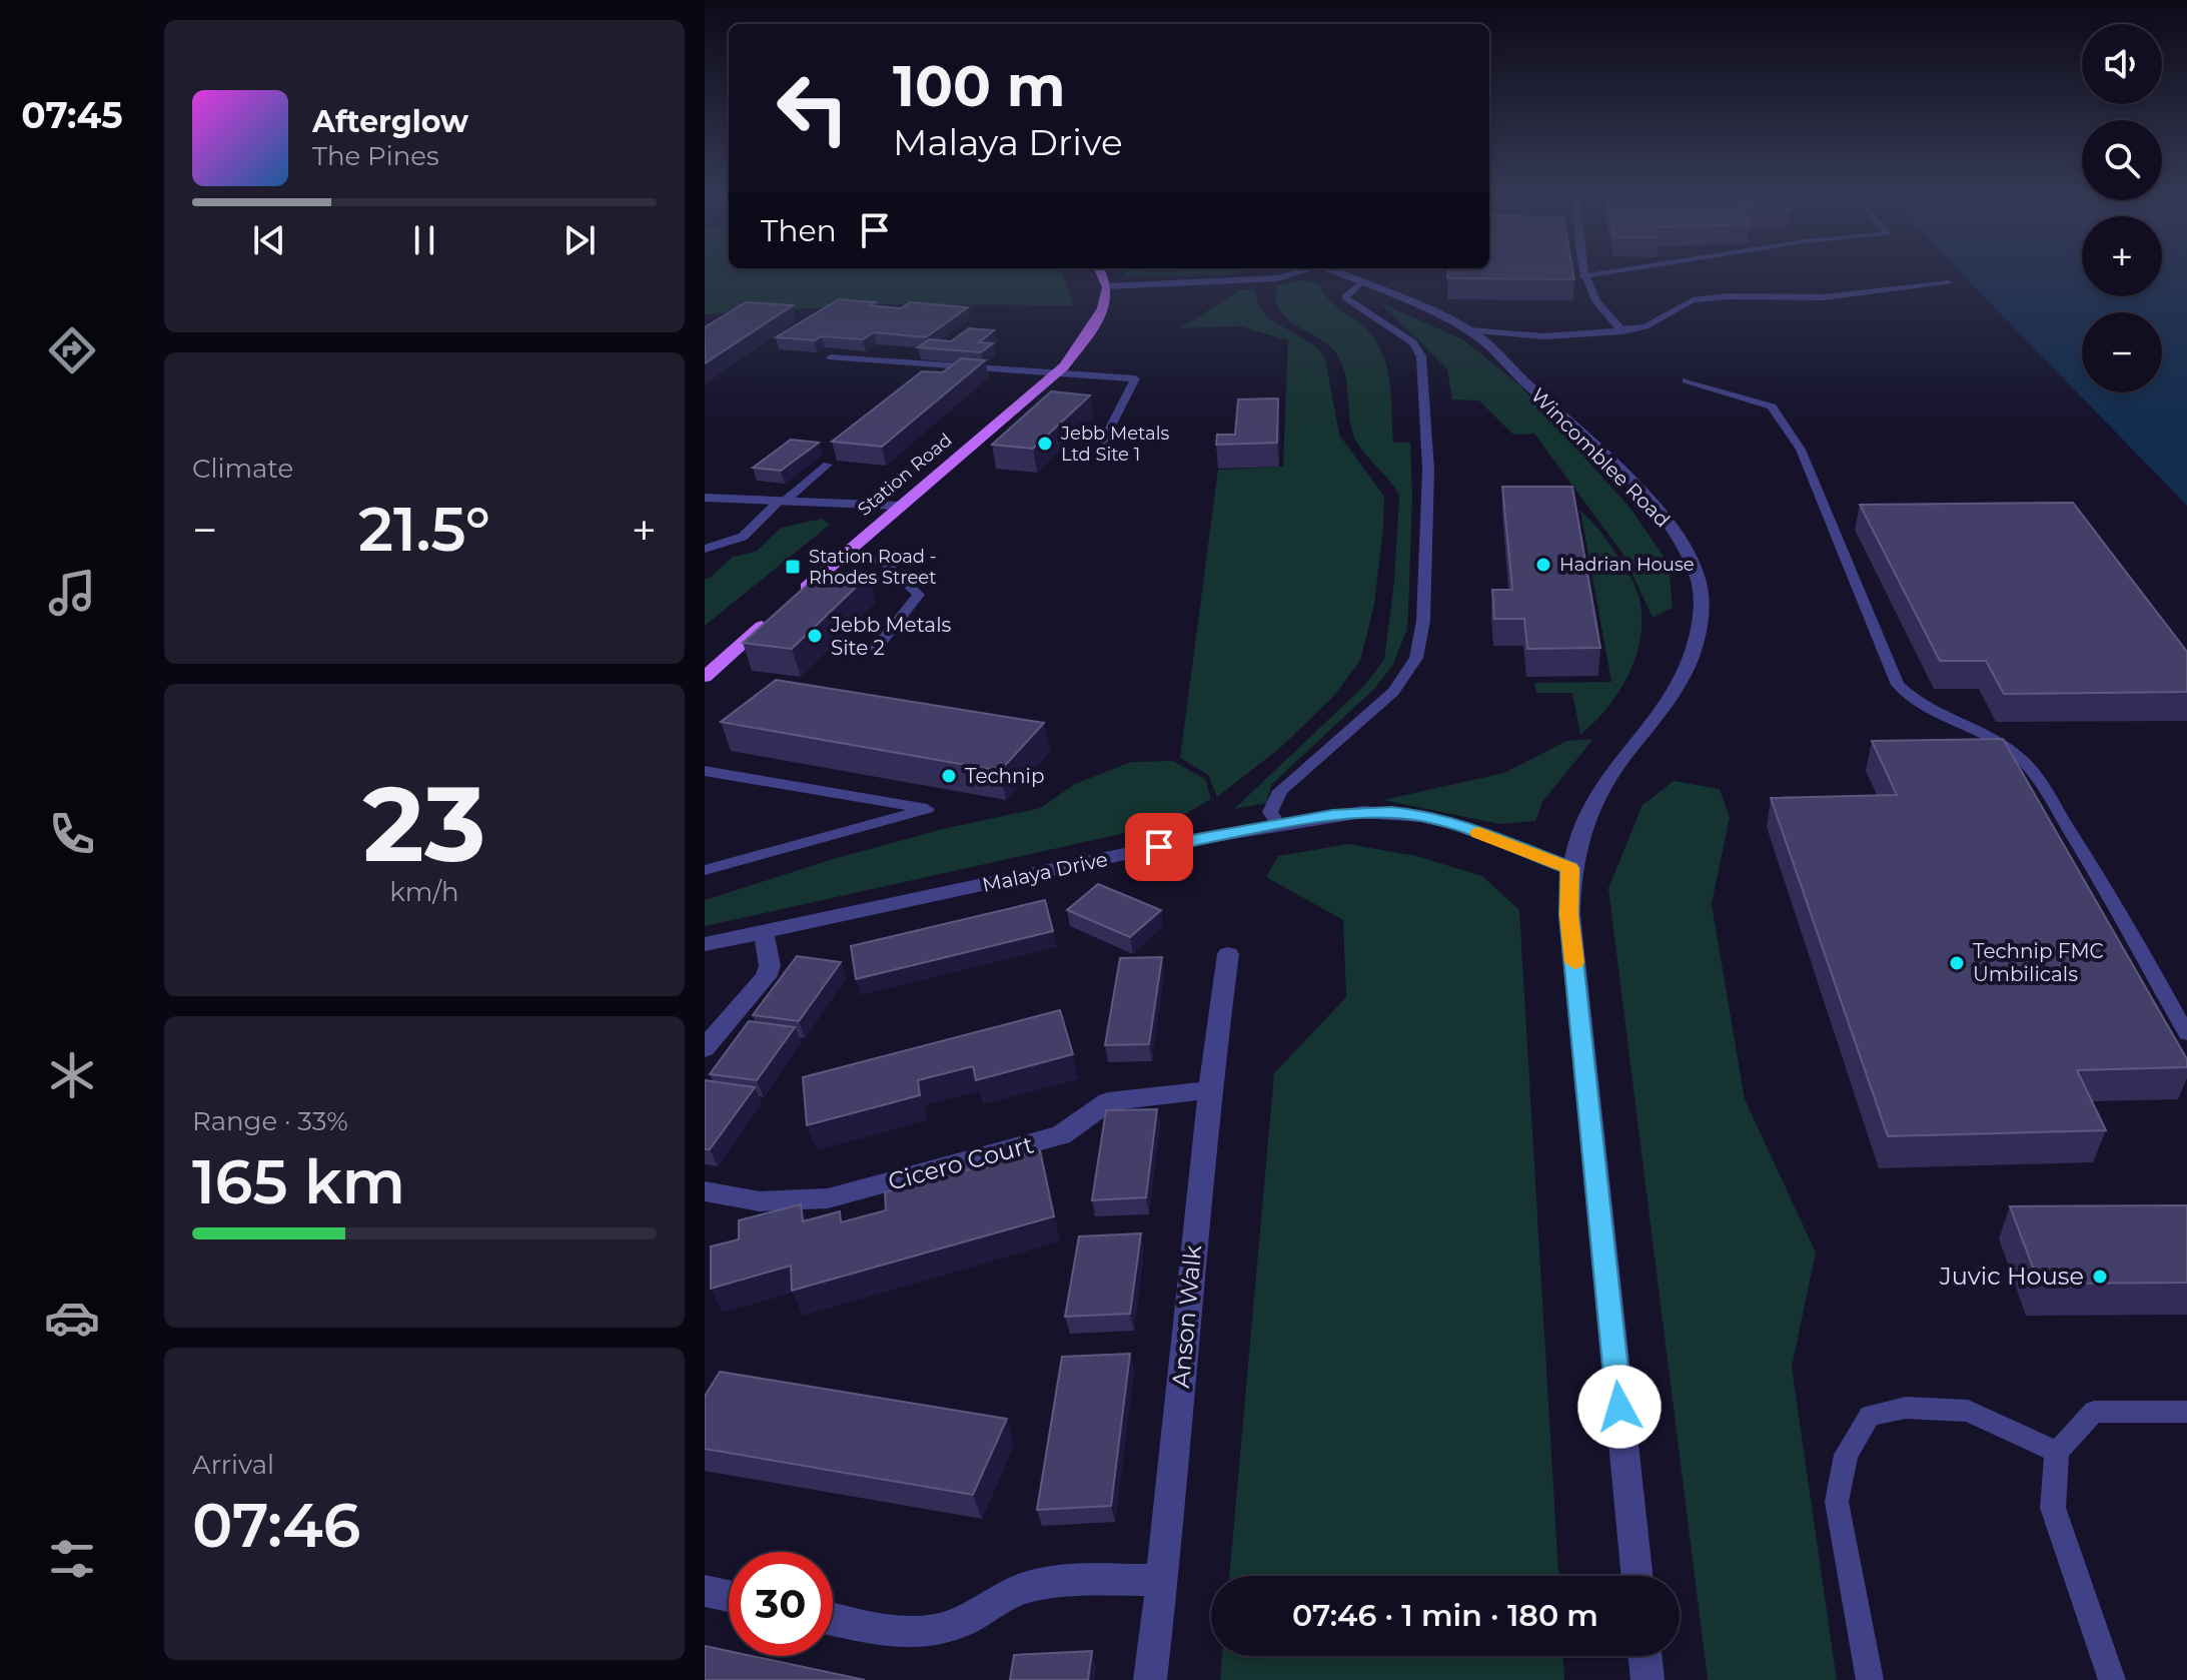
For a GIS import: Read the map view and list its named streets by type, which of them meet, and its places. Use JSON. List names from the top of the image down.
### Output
{
  "streets": {
    "main road": ["Station Road"],
    "street": [
      "Wincomblee Road",
      "Malaya Drive",
      "Cicero Court",
      "Anson Walk"
    ]
  },
  "crossings": [
    ["Wincomblee Road", "Malaya Drive"],
    ["Cicero Court", "Anson Walk"]
  ],
  "places": {
    "other": [
      "Jebb Metals Ltd Site 1",
      "Hadrian House",
      "Jebb Metals Site 2",
      "Technip",
      "Technip FMC Umbilicals",
      "Juvic House"
    ],
    "transit": ["Station Road - Rhodes Street"]
  },
  "page": {
    "tabs": "07:45",
    "map_buttons": ["+", "−"],
    "turn": ["100 m", "Malaya Drive"],
    "song": ["Afterglow", "The Pines"],
    "then": "Then",
    "tile": [
      "Climate",
      ["23", "km/h"],
      ["Range · 33%", "165 km"],
      ["Arrival", "07:46"]
    ],
    "heat": ["−", "21.5°", "+"],
    "limit": "30",
    "trip": "07:46 · 1 min · 180 m"
  }
}
